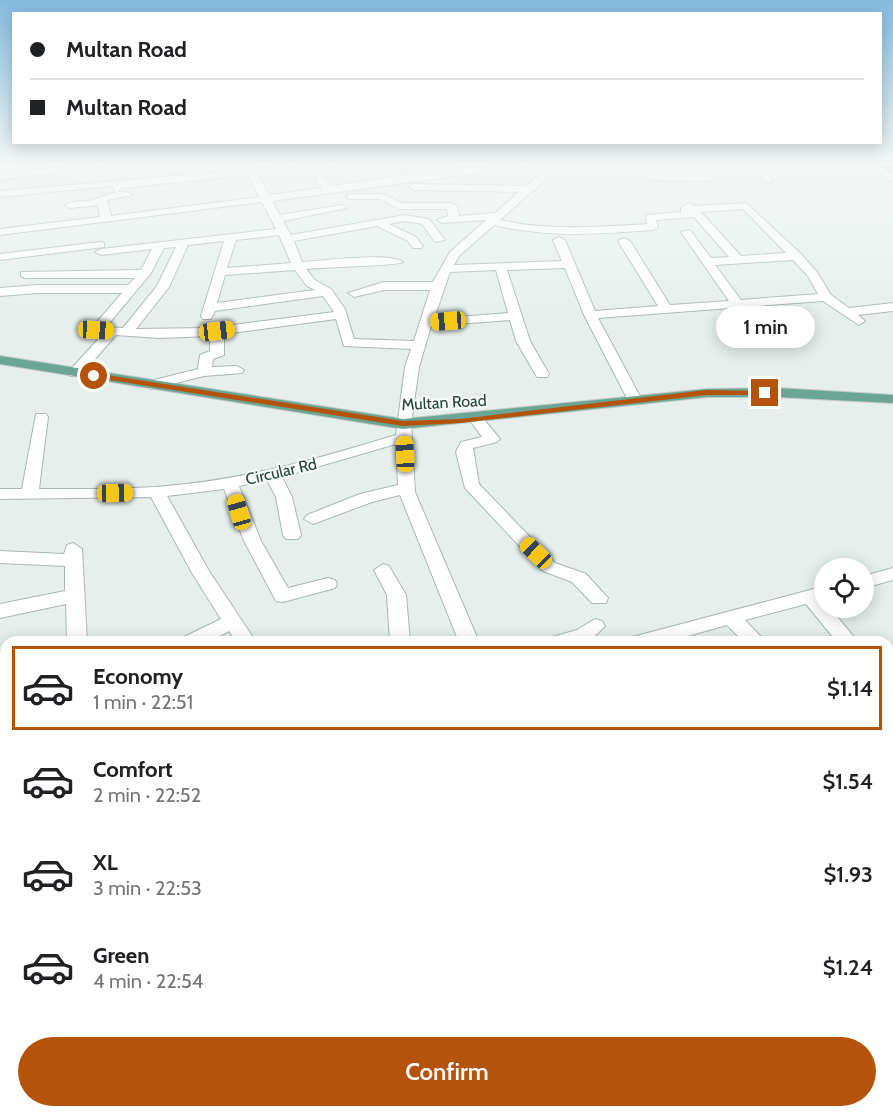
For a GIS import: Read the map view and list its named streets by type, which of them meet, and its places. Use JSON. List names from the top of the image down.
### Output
{
  "streets": {
    "main road": ["Multan Road"],
    "street": ["Circular Rd"]
  },
  "crossings": [
    ["Multan Road", "Circular Rd"]
  ],
  "page": {
    "banner": ["Multan Road", "Multan Road"],
    "bubble": "1 min",
    "list": [
      {
        "name": "Economy",
        "note": "1 min · 22:51",
        "value": "$1.14"
      },
      {
        "name": "Comfort",
        "note": "2 min · 22:52",
        "value": "$1.54"
      },
      {
        "name": "XL",
        "note": "3 min · 22:53",
        "value": "$1.93"
      },
      {
        "name": "Green",
        "note": "4 min · 22:54",
        "value": "$1.24"
      }
    ],
    "buttons": "Confirm"
  }
}
